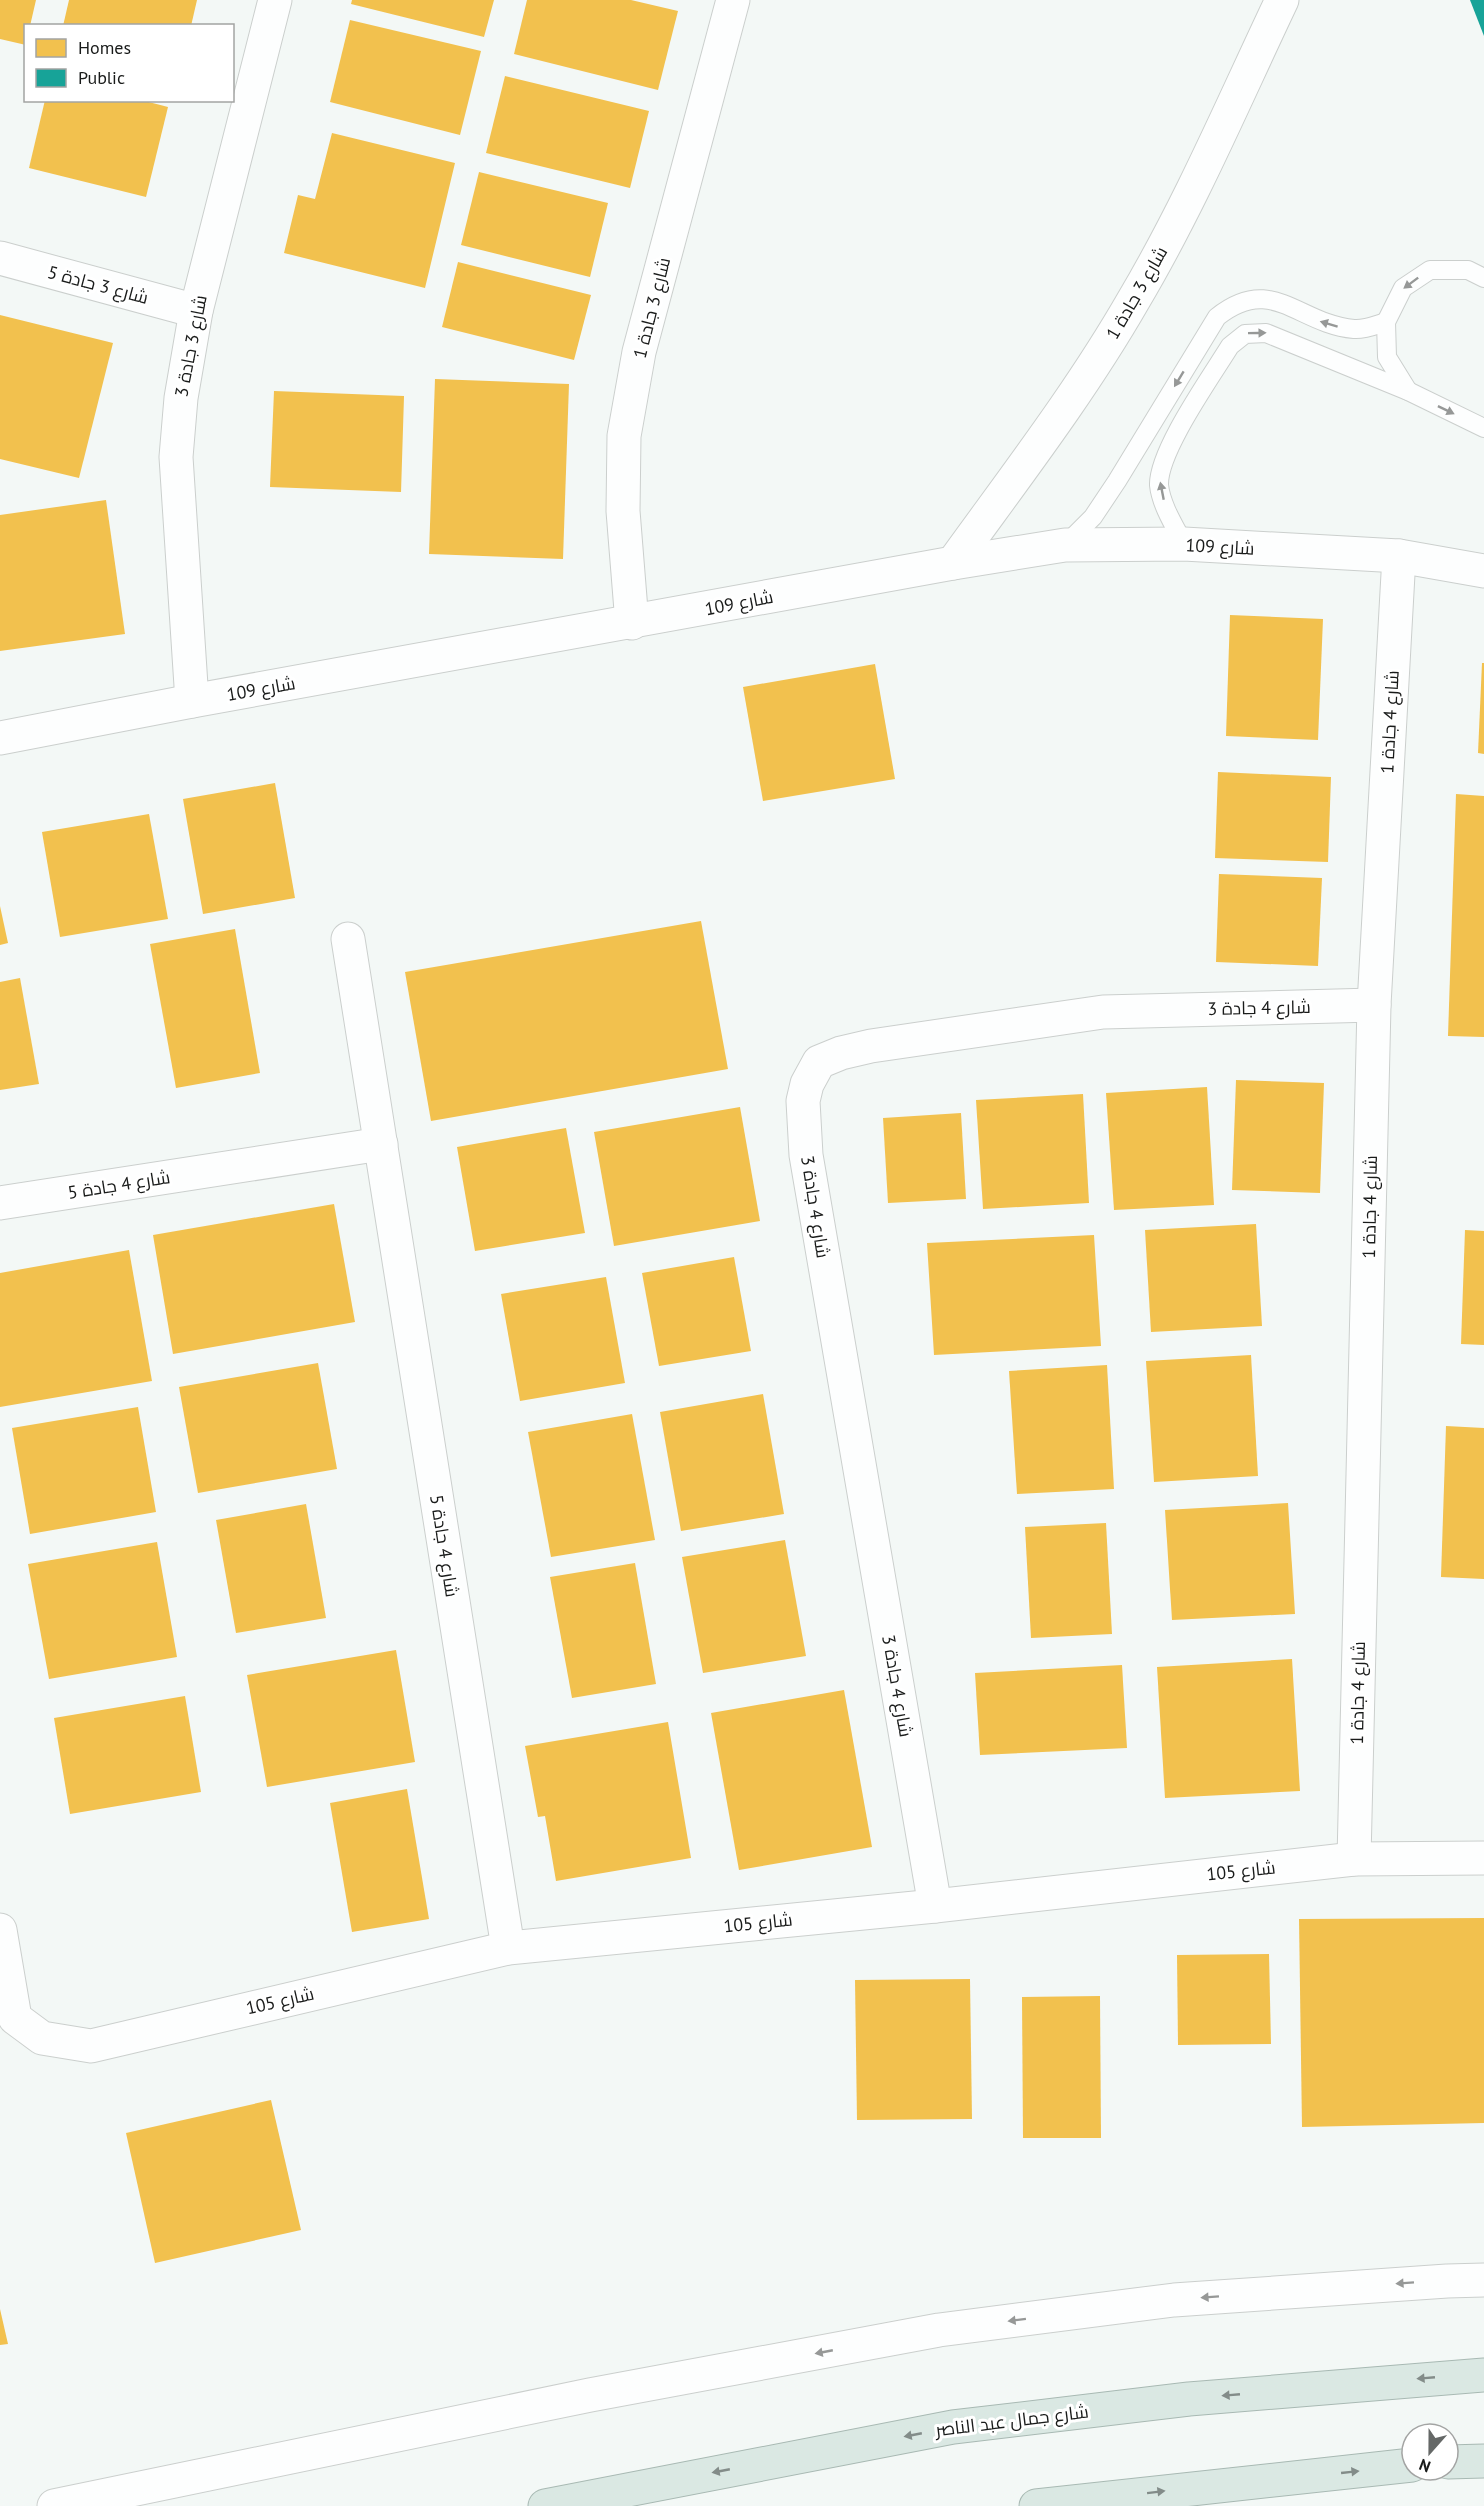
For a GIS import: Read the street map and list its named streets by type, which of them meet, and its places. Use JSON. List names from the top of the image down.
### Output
{
  "streets": {
    "highway": ["شارع جمال عبد الناصر"],
    "street": [
      "شارع 3 جادة 5",
      "شارع 3 جادة 1",
      "شارع 3 جادة 3",
      "شارع 109",
      "شارع 4 جادة 1",
      "شارع 4 جادة 3",
      "شارع 4 جادة 5",
      "شارع 105"
    ]
  },
  "crossings": [
    ["شارع 3 جادة 5", "شارع 3 جادة 3"],
    ["شارع 3 جادة 1", "شارع 109"],
    ["شارع 3 جادة 3", "شارع 109"],
    ["شارع 109", "شارع 4 جادة 1"],
    ["شارع 4 جادة 1", "شارع 4 جادة 3"],
    ["شارع 4 جادة 1", "شارع 105"],
    ["شارع 4 جادة 3", "شارع 105"],
    ["شارع 4 جادة 5", "شارع 105"]
  ],
  "legend": ["Homes", "Public"],
  "north": "bottom"
}
